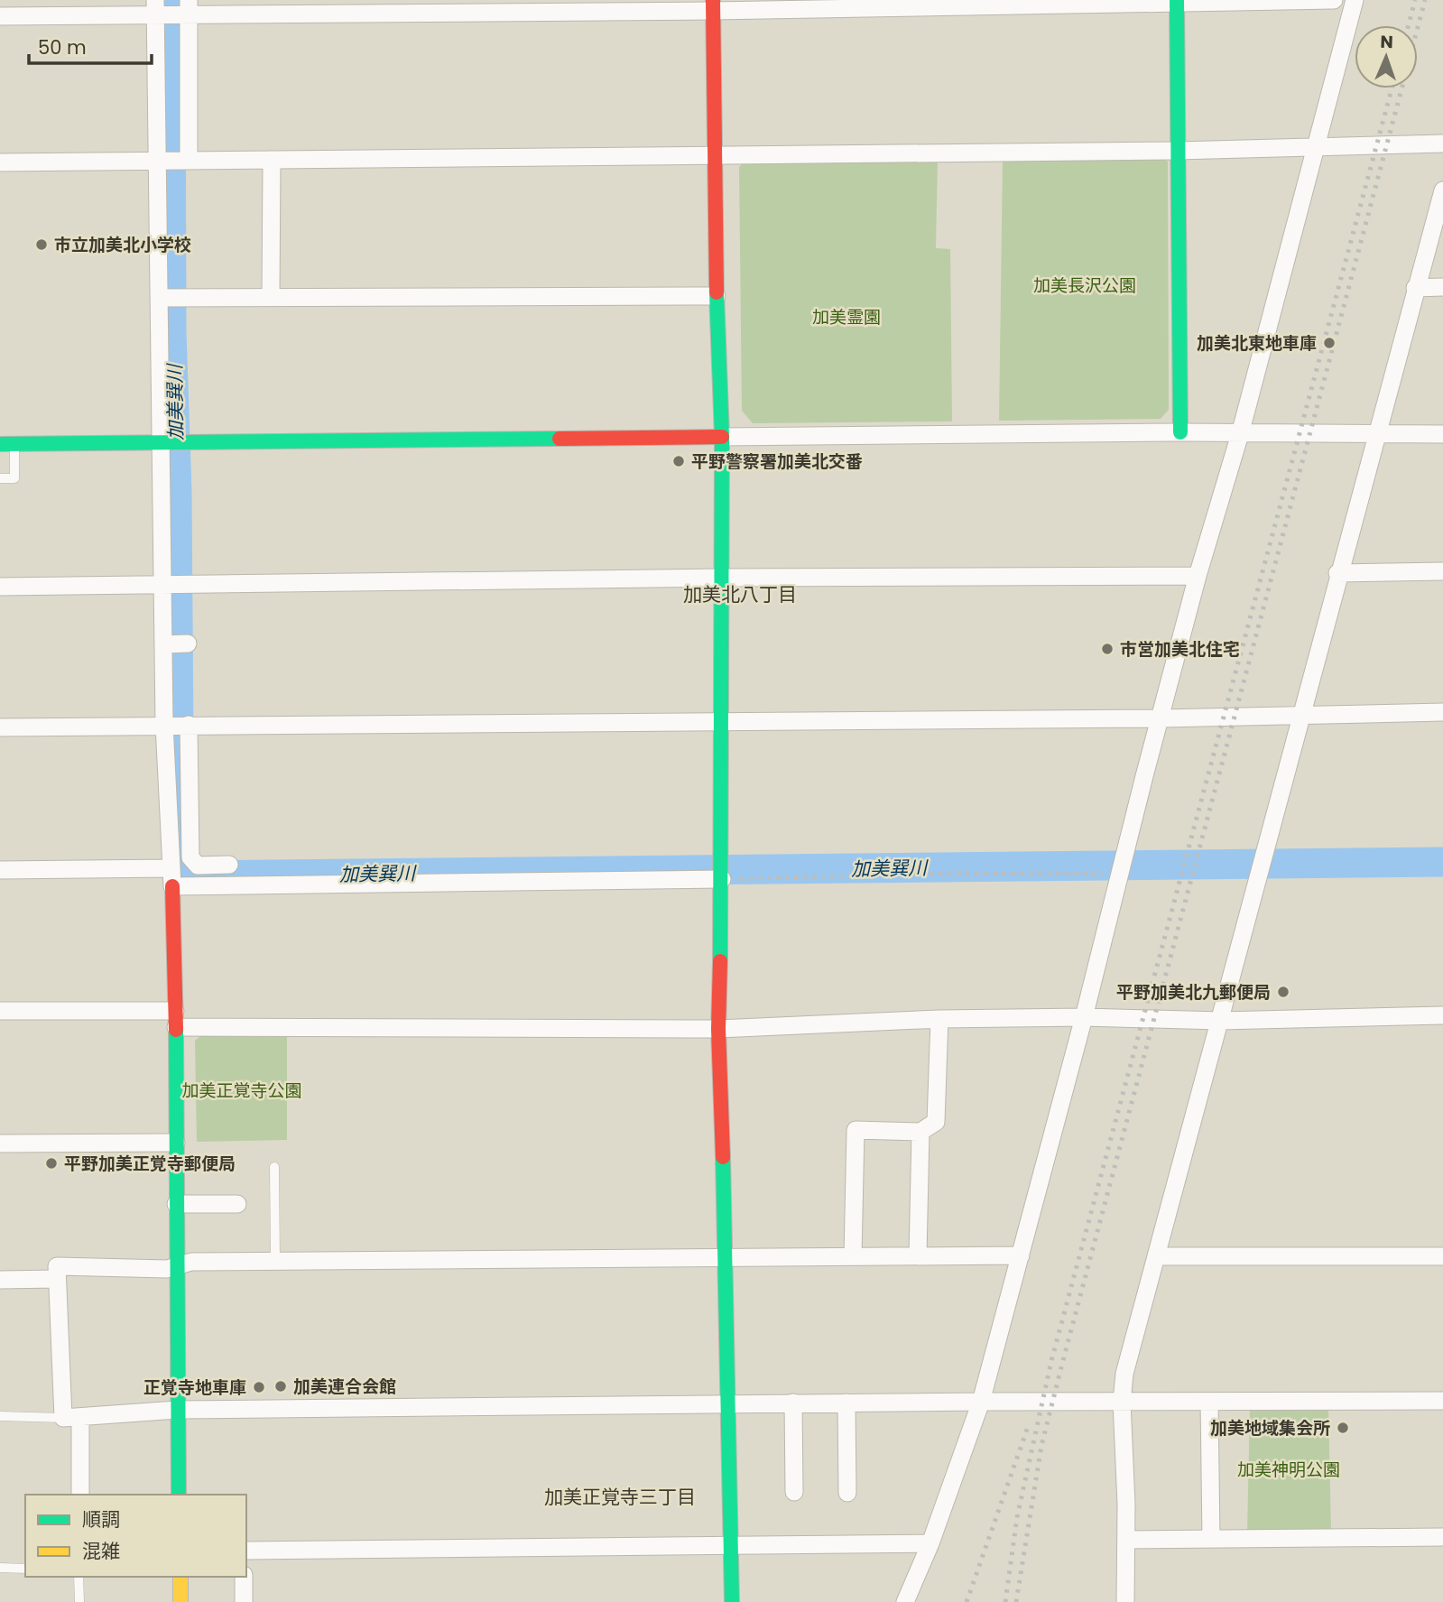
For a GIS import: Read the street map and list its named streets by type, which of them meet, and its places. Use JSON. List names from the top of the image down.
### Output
{
  "districts": ["加美北八丁目", "加美正覚寺三丁目"],
  "water": ["加美巽川"],
  "parks": [
    "加美長沢公園",
    "加美霊園",
    "加美正覚寺公園",
    "加美神明公園"
  ],
  "places": [
    "市立加美北小学校",
    "加美北東地車庫",
    "平野警察署加美北交番",
    "市営加美北住宅",
    "平野加美北九郵便局",
    "平野加美正覚寺郵便局",
    "加美連合会館",
    "正覚寺地車庫",
    "加美地域集会所"
  ],
  "legend": ["順調", "混雑"],
  "scale_bar": "50 m",
  "north": "top"
}
